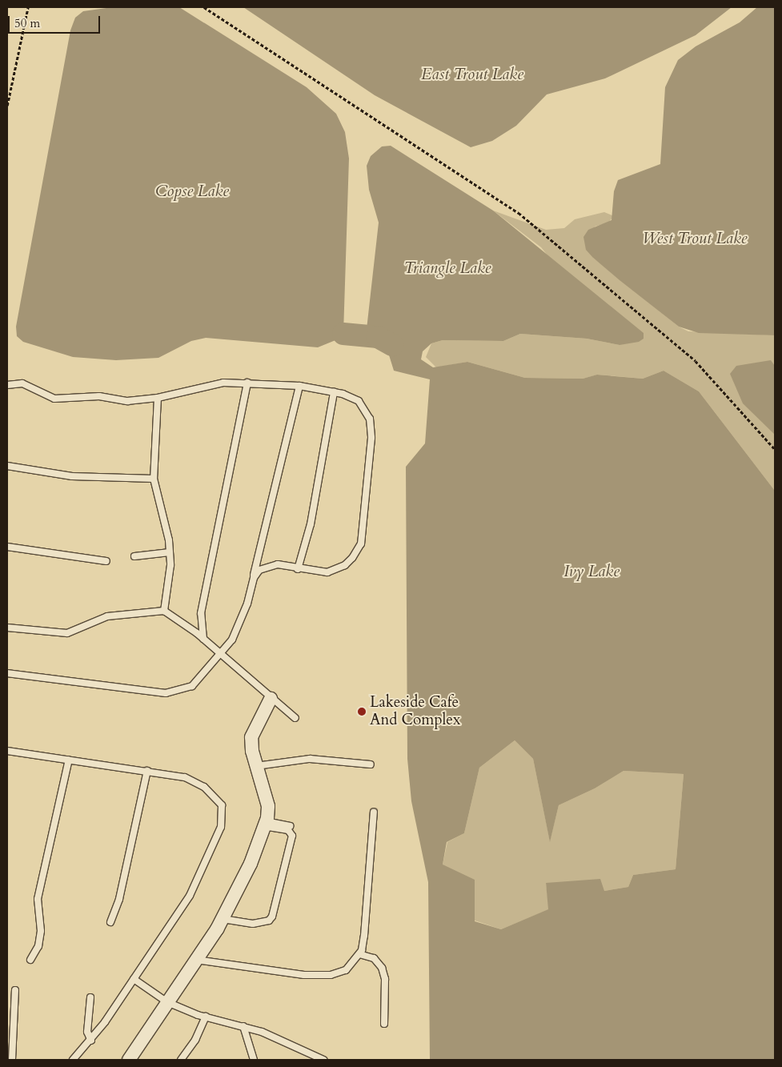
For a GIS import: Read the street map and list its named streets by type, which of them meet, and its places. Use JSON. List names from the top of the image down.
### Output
{
  "water": [
    "East Trout Lake",
    "Copse Lake",
    "West Trout Lake",
    "Triangle Lake",
    "Ivy Lake"
  ],
  "places": ["Lakeside Cafe And Complex"],
  "scale_bar": "50 m"
}
